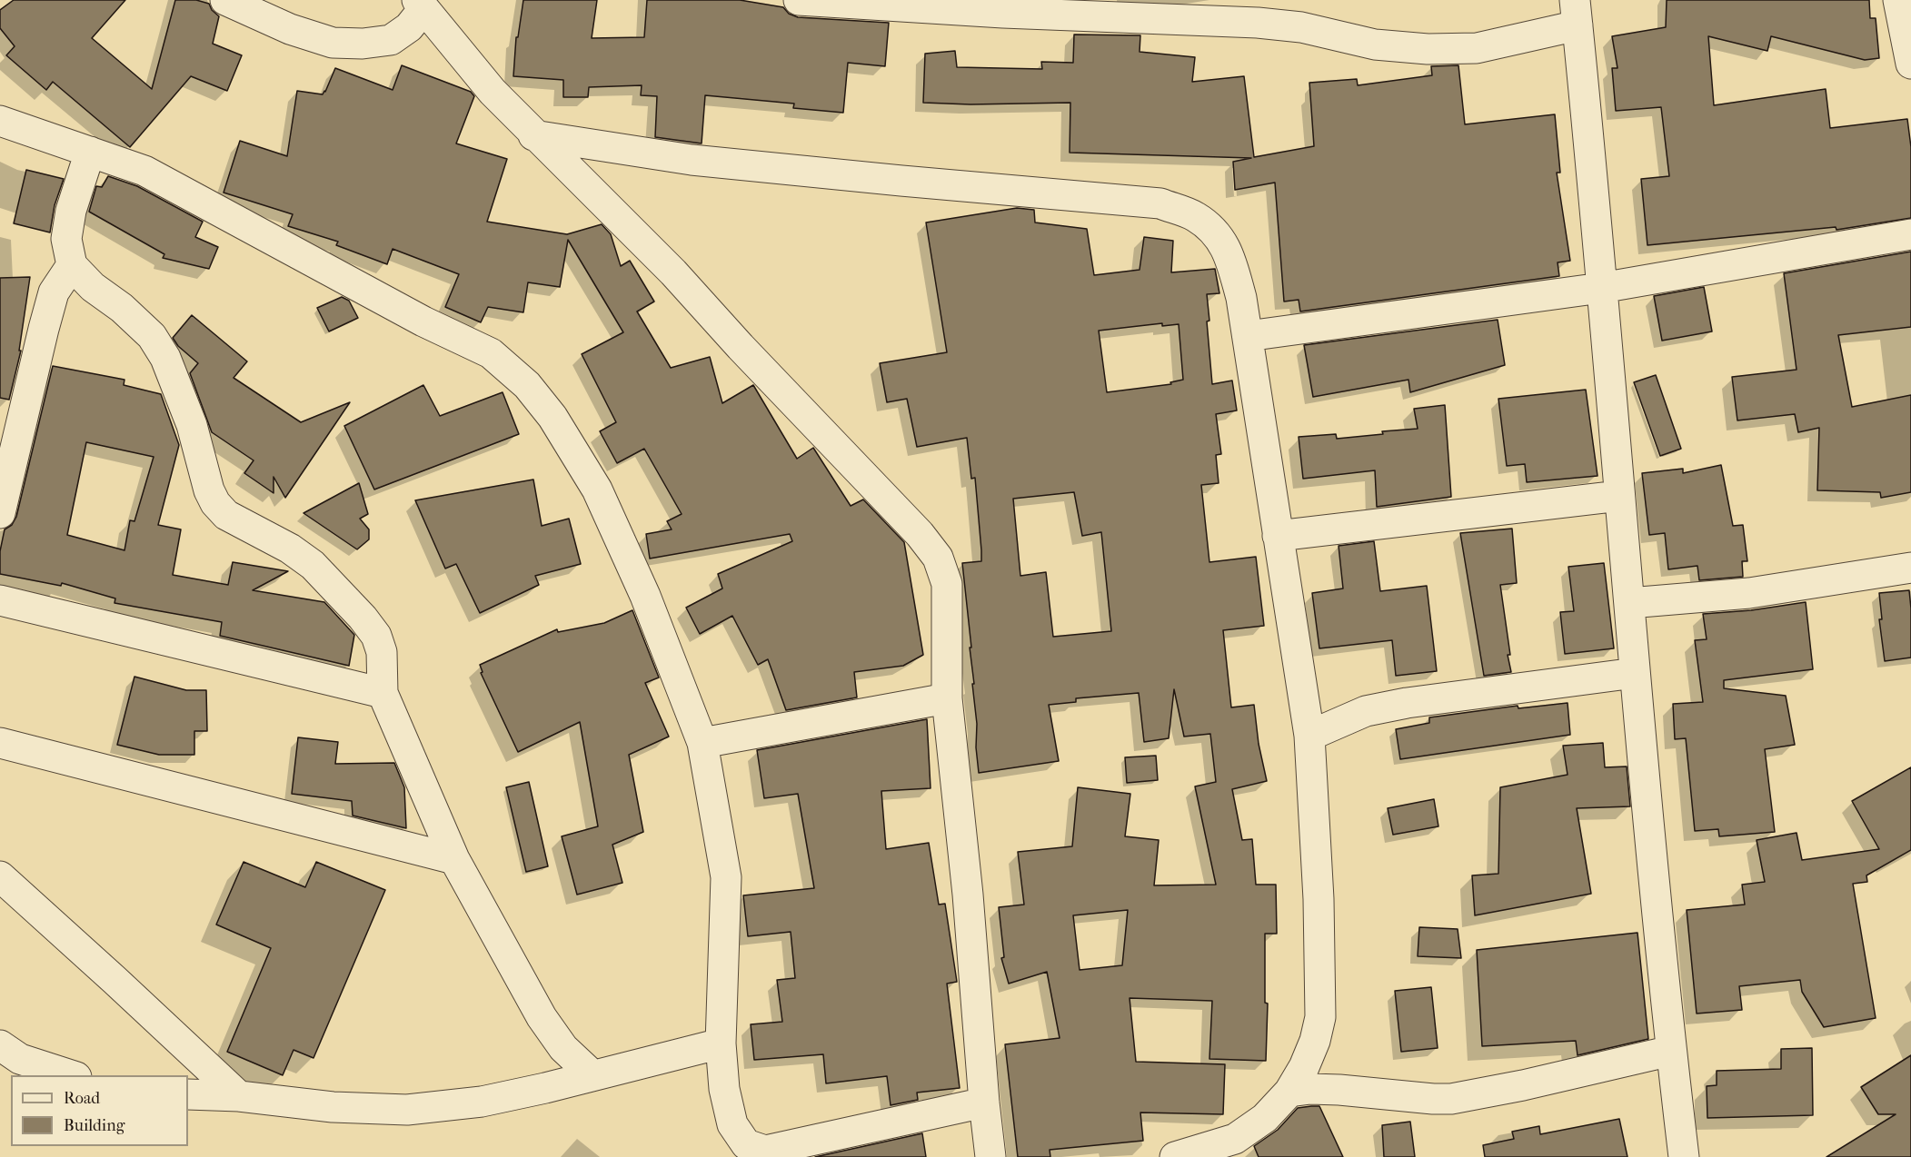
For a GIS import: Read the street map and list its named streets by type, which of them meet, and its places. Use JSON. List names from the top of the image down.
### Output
{
  "legend": ["Road", "Building"]
}
